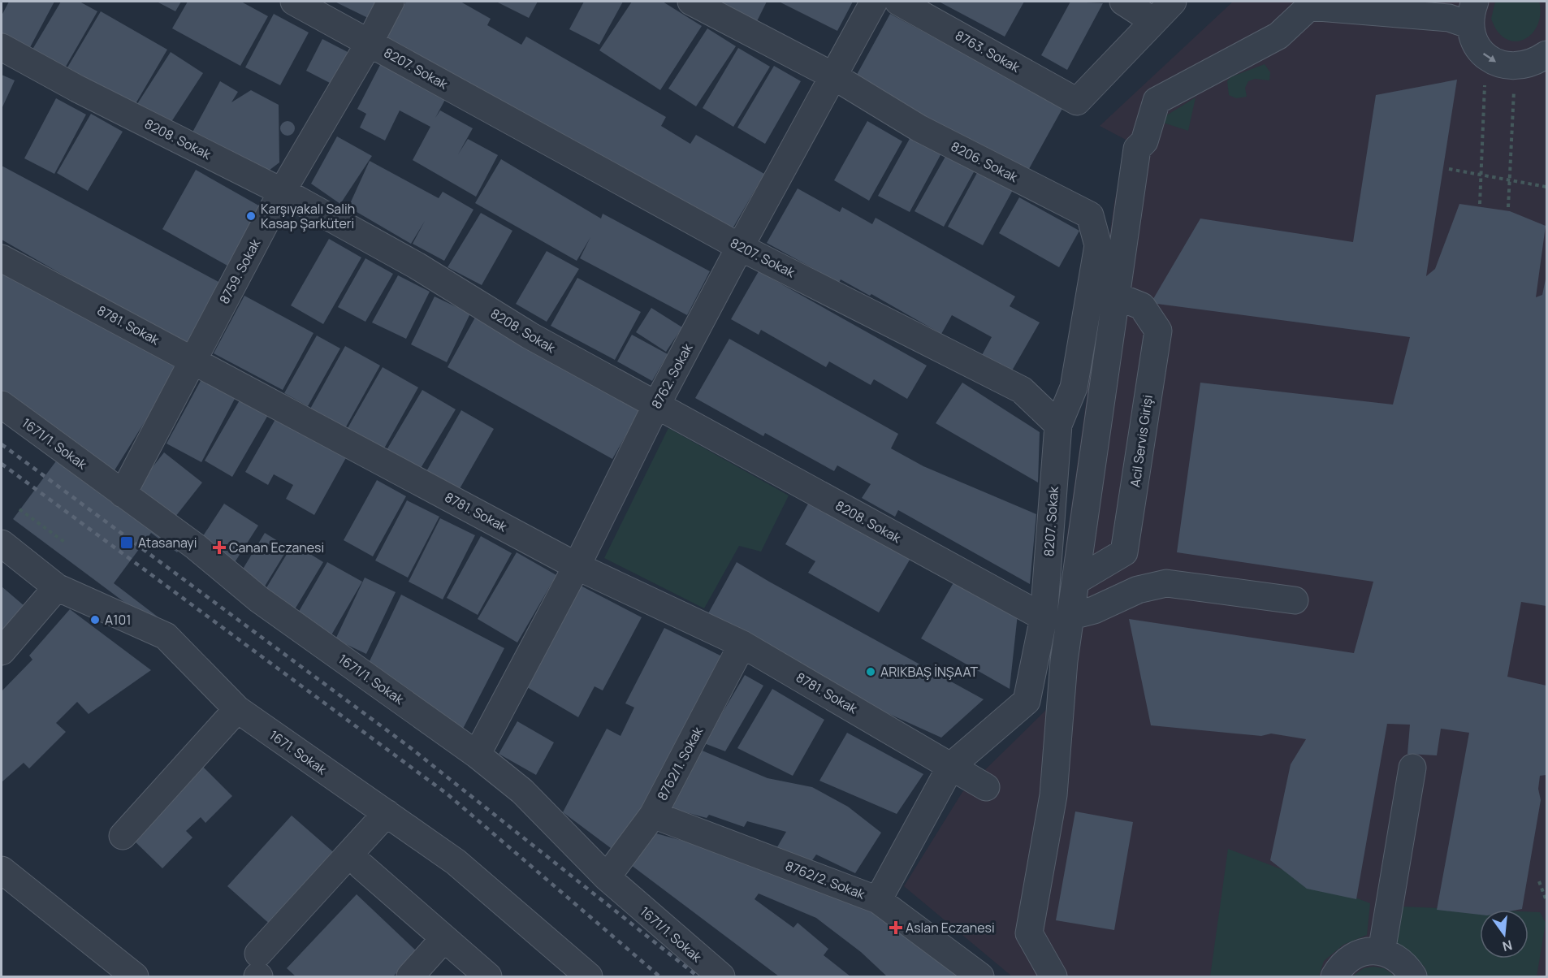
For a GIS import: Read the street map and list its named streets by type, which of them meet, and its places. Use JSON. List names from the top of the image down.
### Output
{
  "streets": {
    "street": [
      "8763. Sokak",
      "8207. Sokak",
      "8208. Sokak",
      "8206. Sokak",
      "8759. Sokak",
      "8781. Sokak",
      "8762. Sokak",
      "Acil Servis Girişi",
      "1671/1. Sokak",
      "1671. Sokak",
      "8762/1. Sokak",
      "8762/2. Sokak"
    ]
  },
  "crossings": [
    ["8207. Sokak", "8208. Sokak"],
    ["8207. Sokak", "8206. Sokak"],
    ["8207. Sokak", "8759. Sokak"],
    ["8207. Sokak", "8781. Sokak"],
    ["8207. Sokak", "8762. Sokak"],
    ["8208. Sokak", "8759. Sokak"],
    ["8208. Sokak", "8762. Sokak"],
    ["8206. Sokak", "8762. Sokak"],
    ["8759. Sokak", "8781. Sokak"],
    ["8759. Sokak", "1671/1. Sokak"],
    ["8781. Sokak", "8762. Sokak"],
    ["8781. Sokak", "8762/1. Sokak"],
    ["8762. Sokak", "1671/1. Sokak"],
    ["1671/1. Sokak", "8762/1. Sokak"],
    ["8762/1. Sokak", "8762/2. Sokak"]
  ],
  "places": {
    "other": ["Karşıyakalı Salih Kasap Şarküteri", "A101", "ARIKBAŞ İNŞAAT"],
    "transit": ["Atasanayi"],
    "health": ["Canan Eczanesi", "Aslan Eczanesi"]
  },
  "north": "bottom"
}
